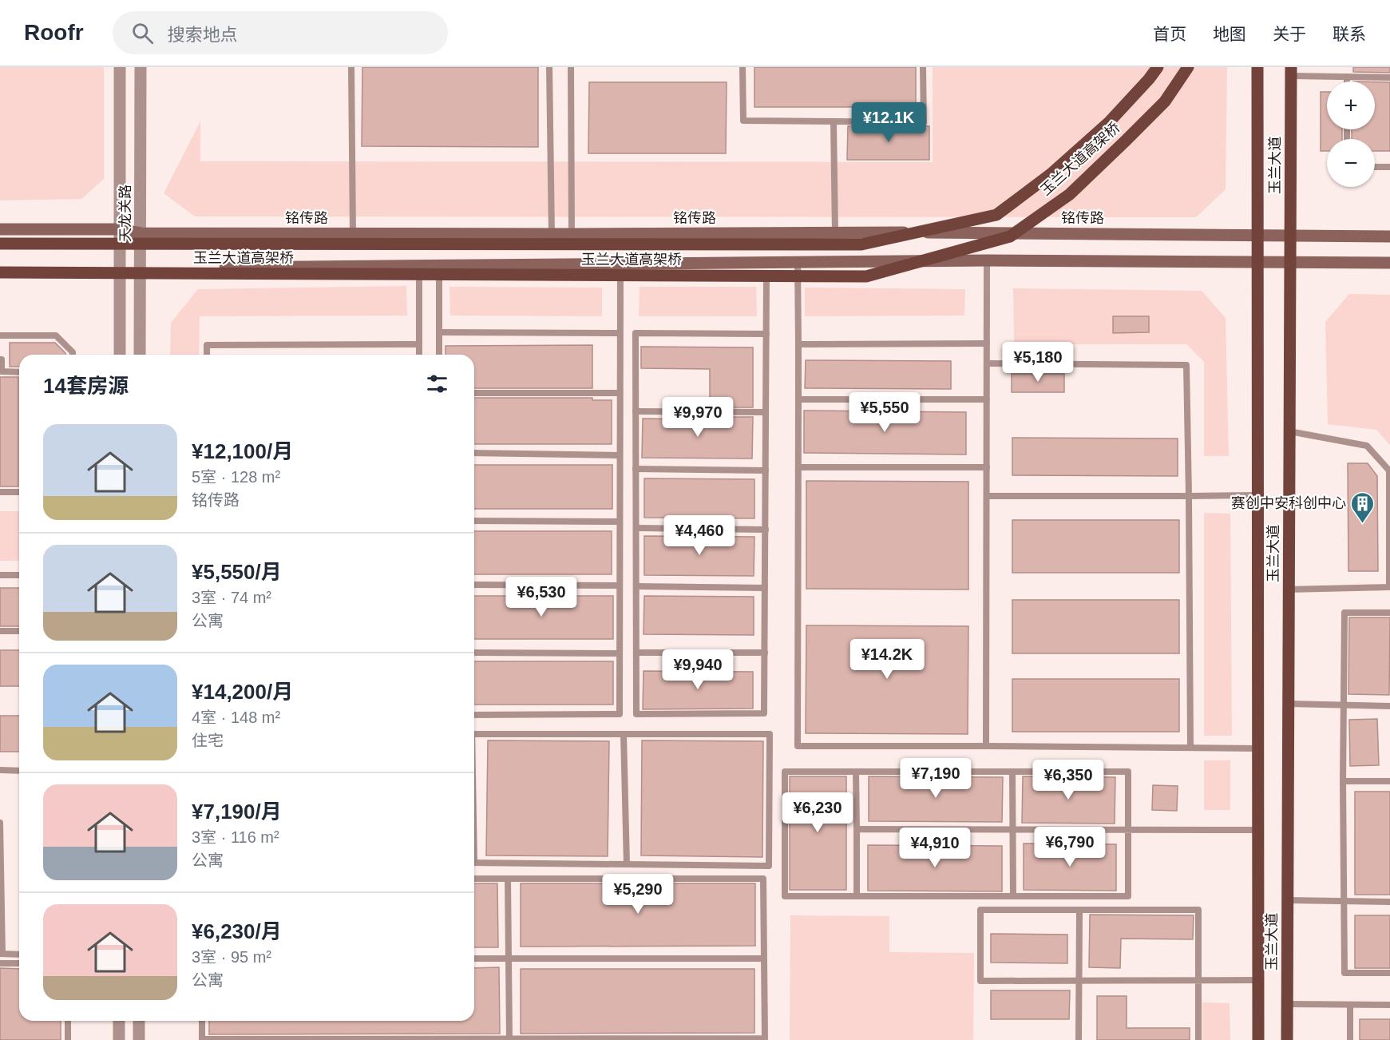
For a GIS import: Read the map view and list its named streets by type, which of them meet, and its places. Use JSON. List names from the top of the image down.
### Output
{
  "streets": {
    "main road": ["玉兰大道高架桥", "玉兰大道", "铭传路"],
    "street": ["天龙关路"]
  },
  "crossings": [
    ["玉兰大道", "铭传路"],
    ["天龙关路", "铭传路"]
  ],
  "places": {
    "building": ["赛创中安科创中心"]
  },
  "page": {
    "header": "Roofr",
    "search": "搜索地点",
    "nav": [
      "首页",
      "地图",
      "关于",
      "联系"
    ],
    "map_buttons": ["+", "−"],
    "price": [
      "¥12.1K",
      "¥5,180",
      "¥5,550",
      "¥9,970",
      "¥4,460",
      "¥6,530",
      "¥14.2K",
      "¥9,940",
      "¥7,190",
      "¥6,350",
      "¥6,230",
      "¥6,790",
      "¥4,910",
      "¥5,290"
    ],
    "heading": "14套房源",
    "list": [
      {
        "name": "¥12,100/月",
        "note": "5室 · 128 m² · 铭传路"
      },
      {
        "name": "¥5,550/月",
        "note": "3室 · 74 m² · 公寓"
      },
      {
        "name": "¥14,200/月",
        "note": "4室 · 148 m² · 住宅"
      },
      {
        "name": "¥7,190/月",
        "note": "3室 · 116 m² · 公寓"
      },
      {
        "name": "¥6,230/月",
        "note": "3室 · 95 m² · 公寓"
      }
    ]
  }
}
